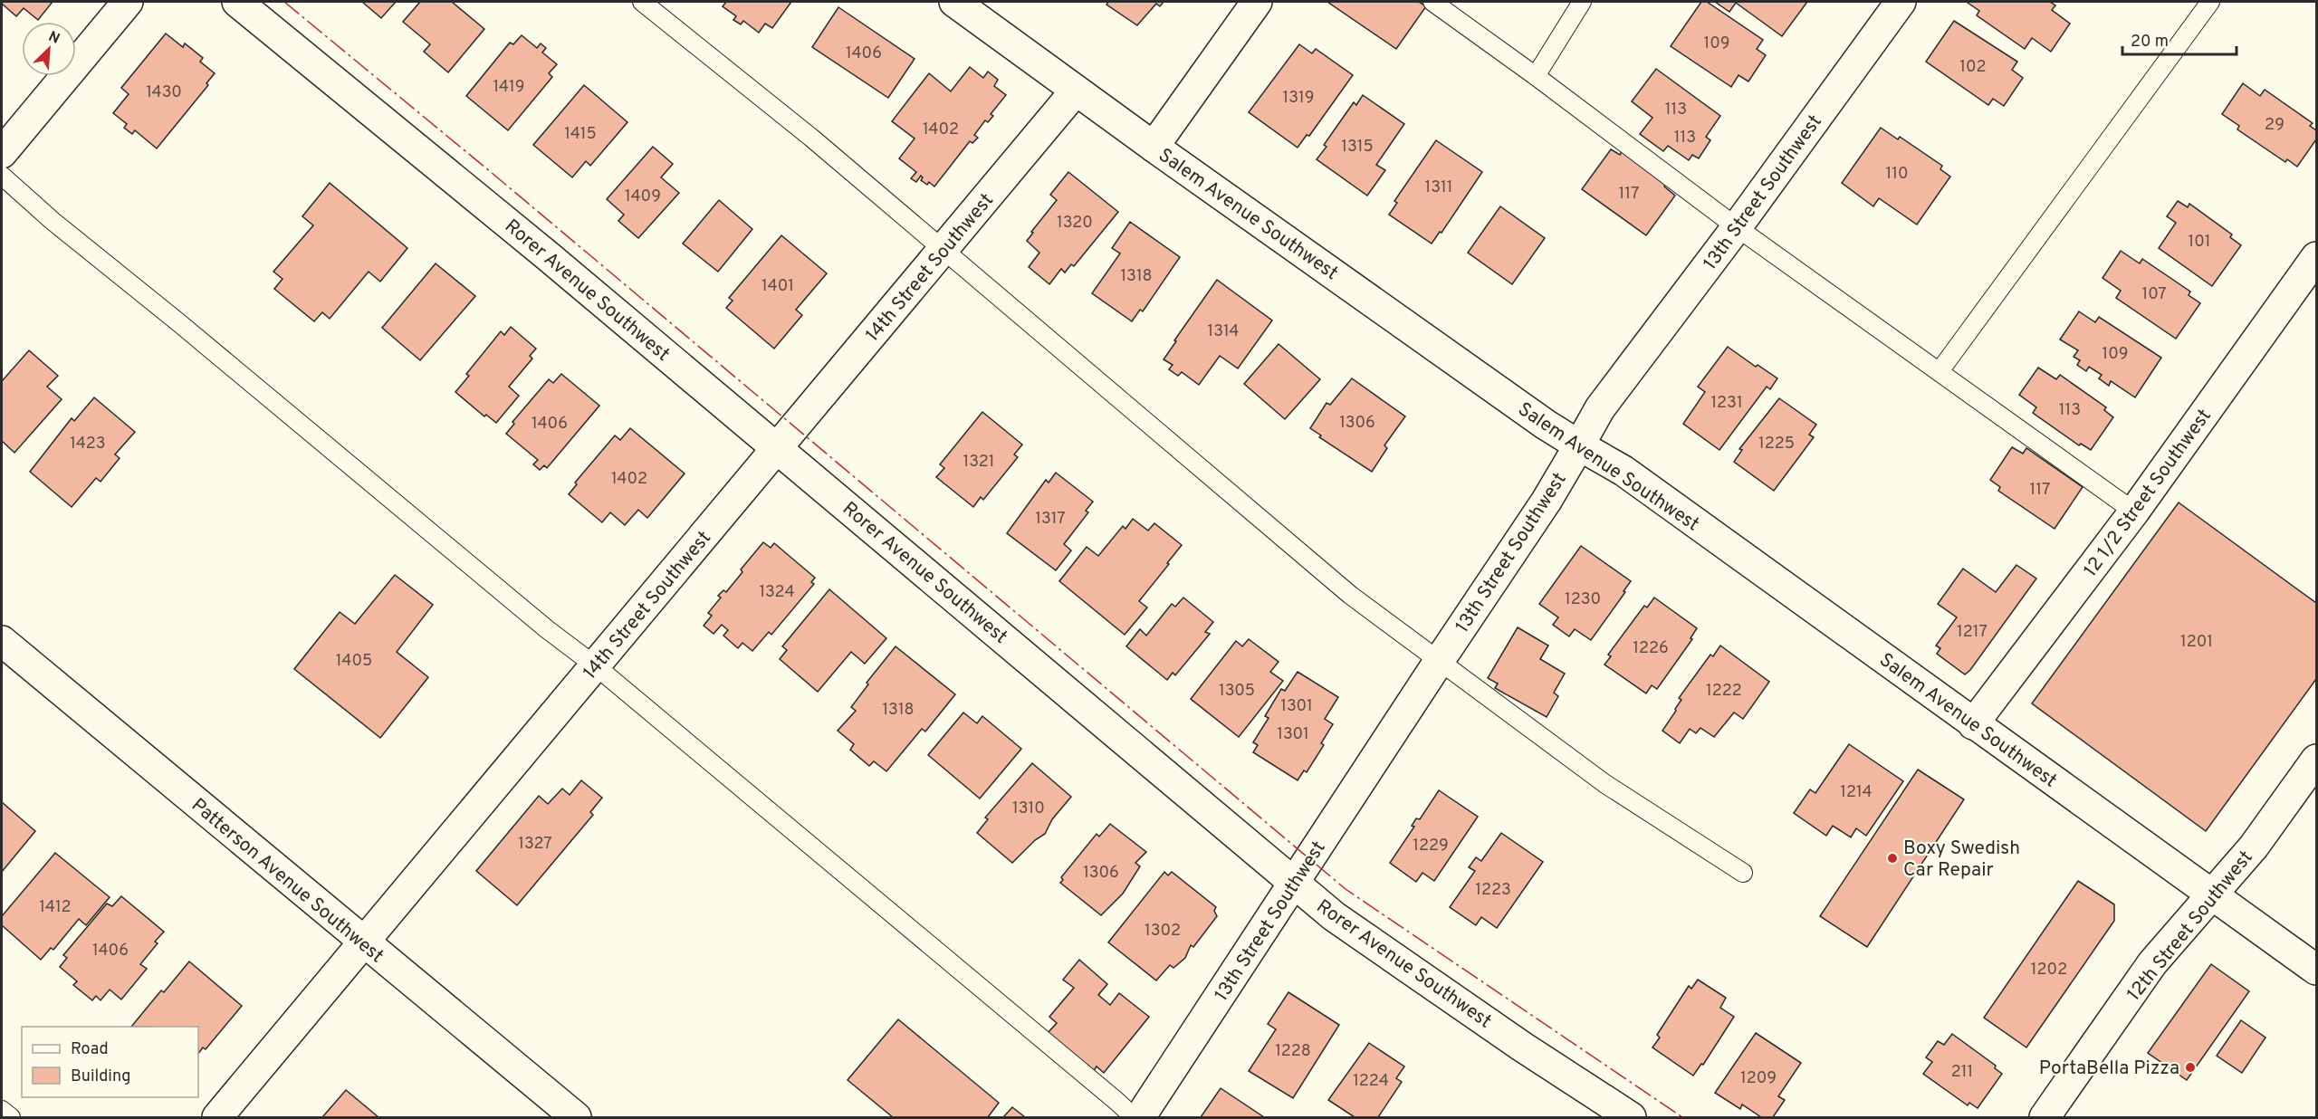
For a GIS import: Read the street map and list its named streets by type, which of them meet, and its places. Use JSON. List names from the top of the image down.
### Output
{
  "streets": {
    "street": [
      "13th Street Southwest",
      "Salem Avenue Southwest",
      "14th Street Southwest",
      "Rorer Avenue Southwest",
      "12 1/2 Street Southwest",
      "Patterson Avenue Southwest",
      "12th Street Southwest"
    ]
  },
  "crossings": [
    ["13th Street Southwest", "Salem Avenue Southwest"],
    ["13th Street Southwest", "Rorer Avenue Southwest"],
    ["Salem Avenue Southwest", "14th Street Southwest"],
    ["Salem Avenue Southwest", "12 1/2 Street Southwest"],
    ["Salem Avenue Southwest", "12th Street Southwest"],
    ["14th Street Southwest", "Rorer Avenue Southwest"],
    ["14th Street Southwest", "Patterson Avenue Southwest"]
  ],
  "places": ["Boxy Swedish Car Repair", "PortaBella Pizza"],
  "house_numbers": [
    "109",
    "1406",
    "102",
    "1419",
    "1430",
    "1319",
    "113",
    "29",
    "1402",
    "1415",
    "113",
    "1315",
    "110",
    "1311",
    "117",
    "1409",
    "1320",
    "101",
    "1318",
    "1401",
    "107",
    "1314",
    "109",
    "1231",
    "113",
    "1306",
    "1406",
    "1423",
    "1225",
    "1321",
    "1402",
    "117",
    "1317",
    "1324",
    "1230",
    "1217",
    "1201",
    "1226",
    "1405",
    "1305",
    "1222",
    "1301",
    "1318",
    "1301",
    "1214",
    "1310",
    "1327",
    "1229",
    "1306",
    "1223",
    "1412",
    "1302",
    "1406",
    "1202",
    "1228",
    "211",
    "1209",
    "1224"
  ],
  "legend": ["Road", "Building"],
  "scale_bar": "20 m",
  "north": "top right"
}
